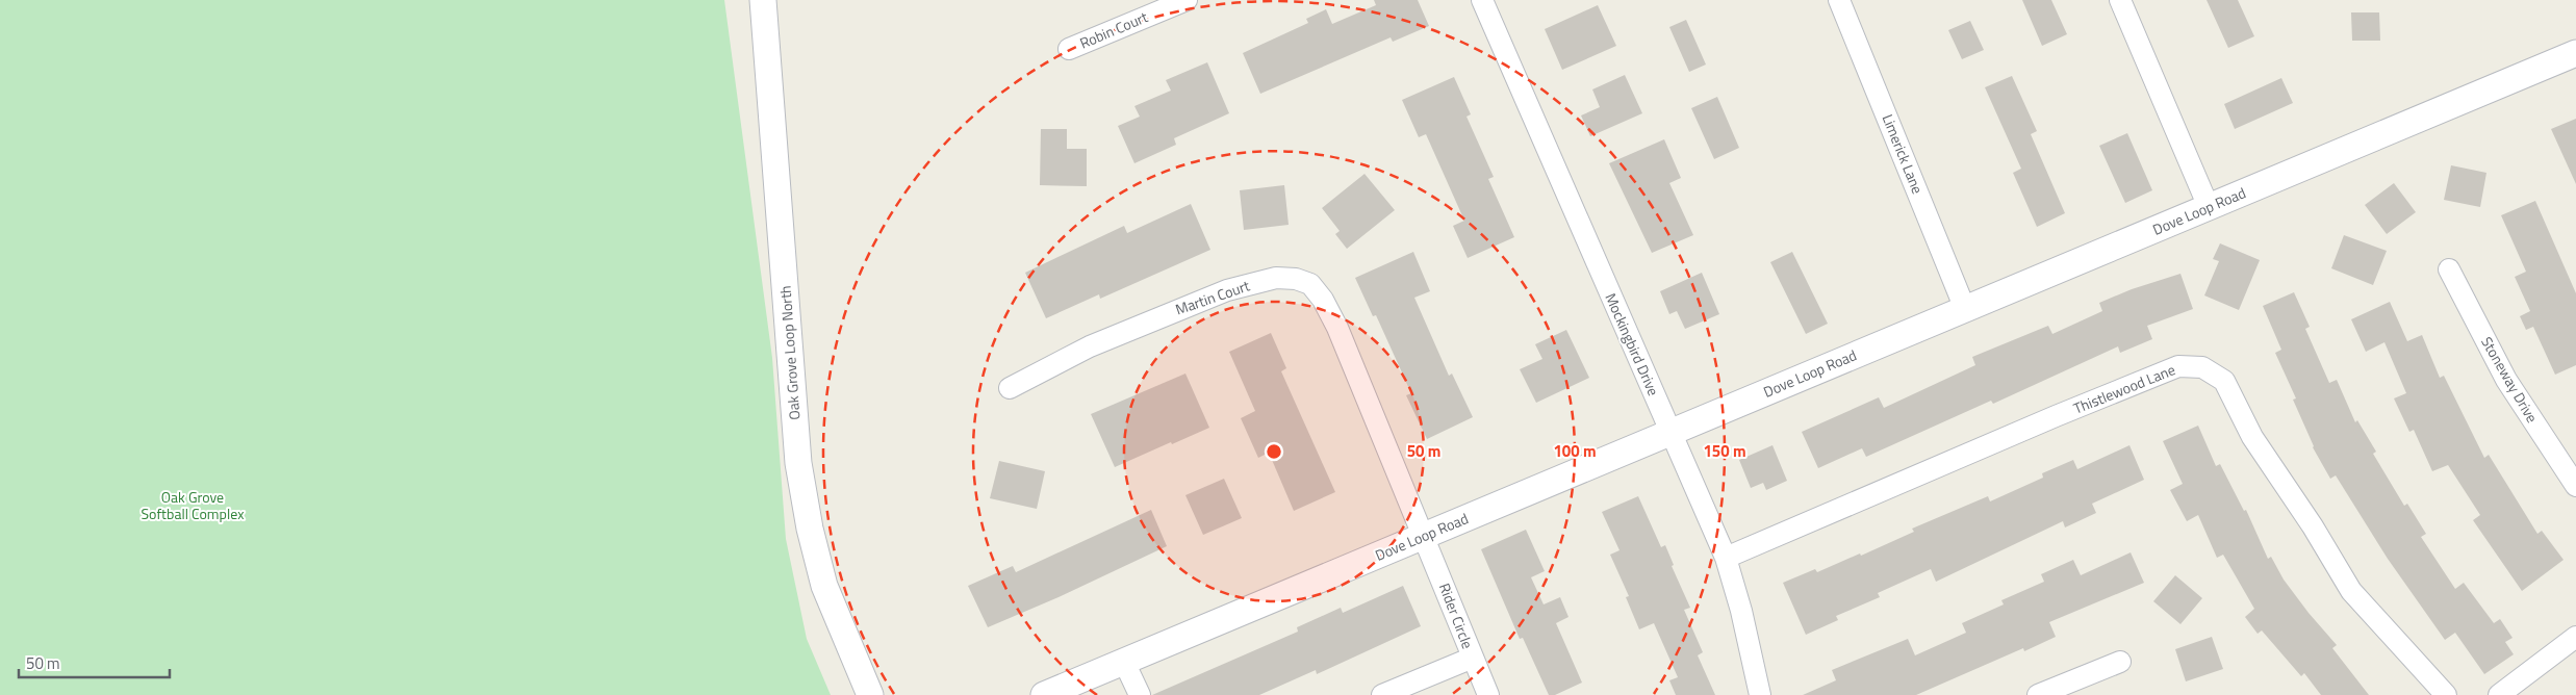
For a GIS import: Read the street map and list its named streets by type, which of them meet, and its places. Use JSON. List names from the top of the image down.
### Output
{
  "streets": {
    "street": [
      "Robin Court",
      "Limerick Lane",
      "Dove Loop Road",
      "Martin Court",
      "Mockingbird Drive",
      "Oak Grove Loop North",
      "Stoneway Drive",
      "Thistlewood Lane",
      "Rider Circle"
    ]
  },
  "crossings": [
    ["Limerick Lane", "Dove Loop Road"],
    ["Dove Loop Road", "Martin Court"],
    ["Dove Loop Road", "Mockingbird Drive"],
    ["Dove Loop Road", "Rider Circle"],
    ["Martin Court", "Rider Circle"],
    ["Mockingbird Drive", "Thistlewood Lane"]
  ],
  "parks": ["Oak Grove Softball Complex"],
  "scale_bar": "50 m",
  "rings": ["50 m", "100 m", "150 m"]
}
